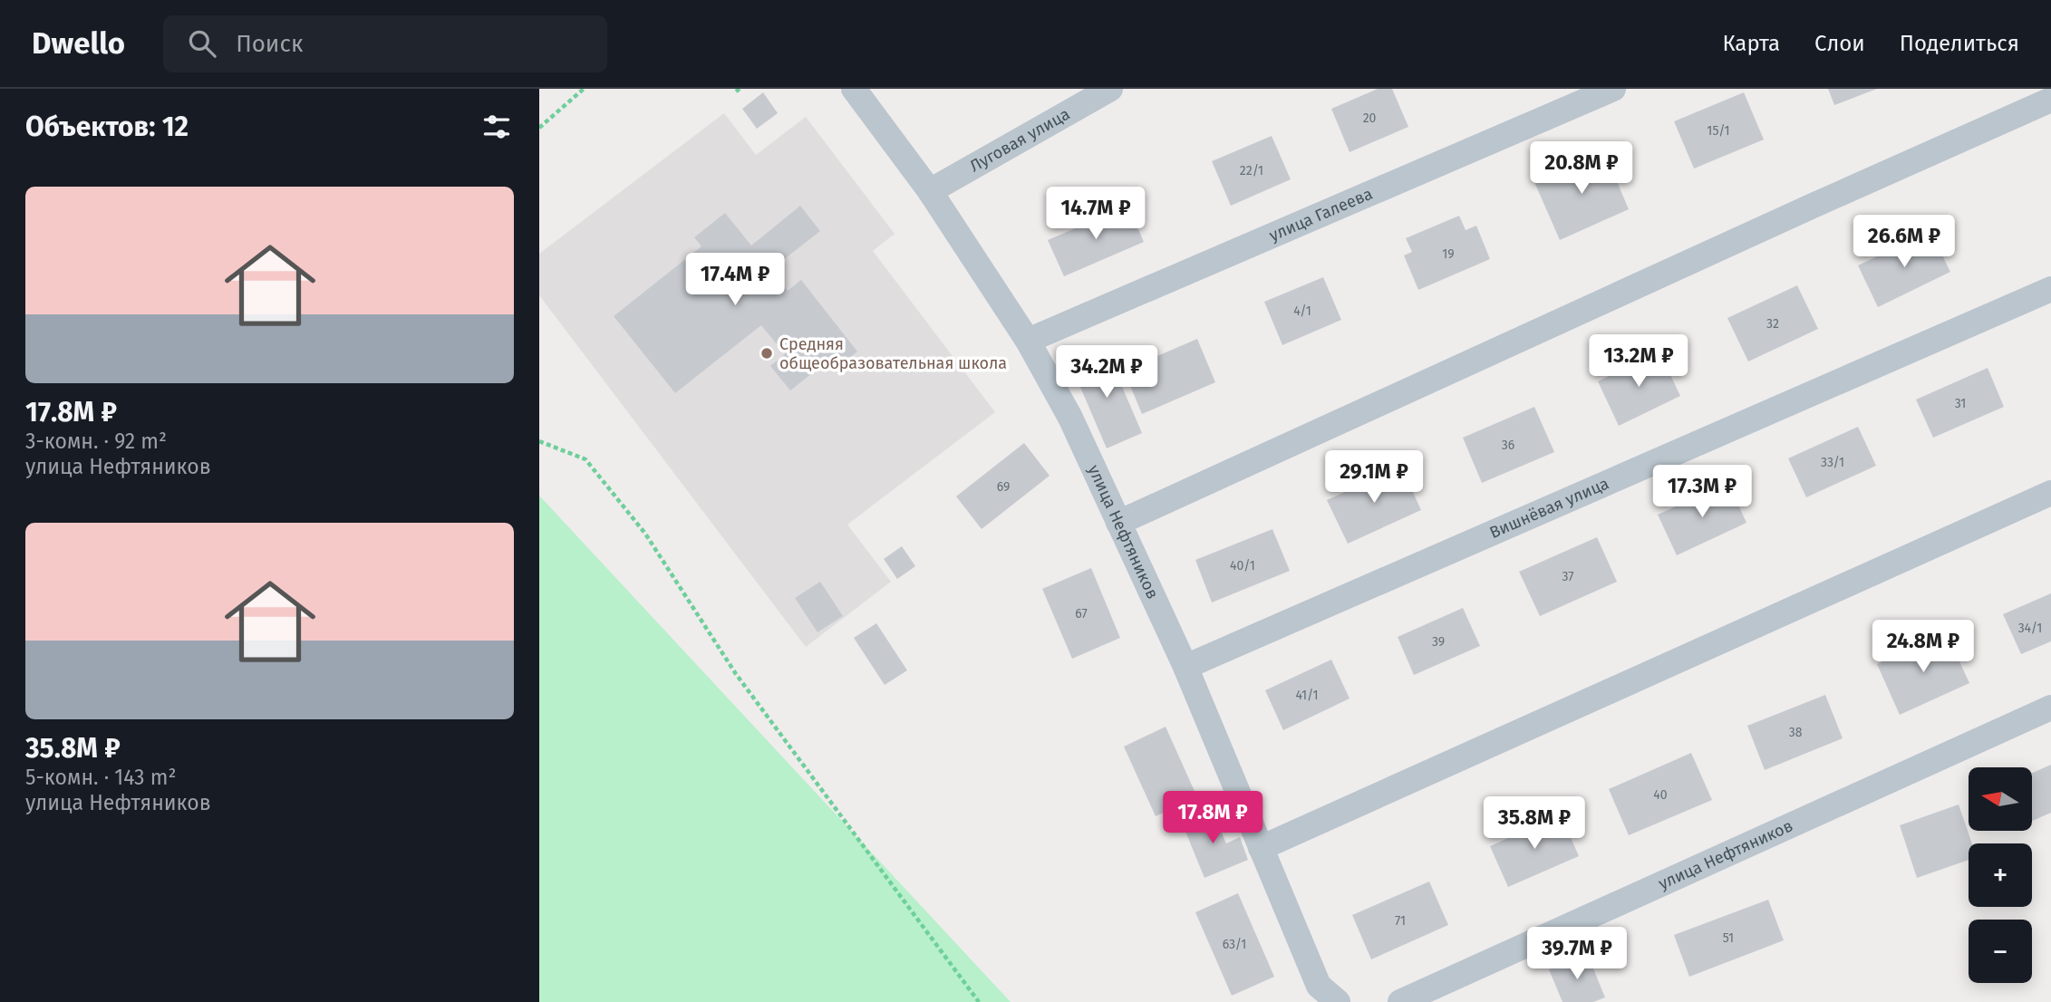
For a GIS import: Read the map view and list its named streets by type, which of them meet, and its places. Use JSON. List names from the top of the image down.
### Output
{
  "streets": {
    "street": [
      "Луговая улица",
      "улица Галеева",
      "Вишнёвая улица",
      "улица Нефтяников"
    ]
  },
  "crossings": [
    ["Луговая улица", "улица Нефтяников"],
    ["улица Галеева", "улица Нефтяников"],
    ["Вишнёвая улица", "улица Нефтяников"]
  ],
  "places": ["Cредняя общеобразовательная школа"],
  "house_numbers": [
    "20",
    "15/1",
    "22/1",
    "19",
    "4/1",
    "32",
    "31",
    "36",
    "33/1",
    "69",
    "40/1",
    "37",
    "67",
    "34/1",
    "39",
    "41/1",
    "38",
    "40",
    "71",
    "51",
    "63/1"
  ],
  "north": "left",
  "page": {
    "header": "Dwello",
    "search": "Поиск",
    "nav": ["Карта", "Слои", "Поделиться"],
    "heading": "Объектов: 12",
    "price": [
      "20.8M ₽",
      "14.7M ₽",
      "26.6M ₽",
      "17.4M ₽",
      "13.2M ₽",
      "34.2M ₽",
      "29.1M ₽",
      "17.3M ₽",
      "24.8M ₽",
      "17.8M ₽",
      "35.8M ₽",
      "39.7M ₽"
    ],
    "list": [
      {
        "name": "17.8M ₽",
        "note": "3-комн. · 92 m² · улица Нефтяников"
      },
      {
        "name": "35.8M ₽",
        "note": "5-комн. · 143 m² · улица Нефтяников"
      }
    ],
    "map_buttons": ["+", "−"]
  }
}
